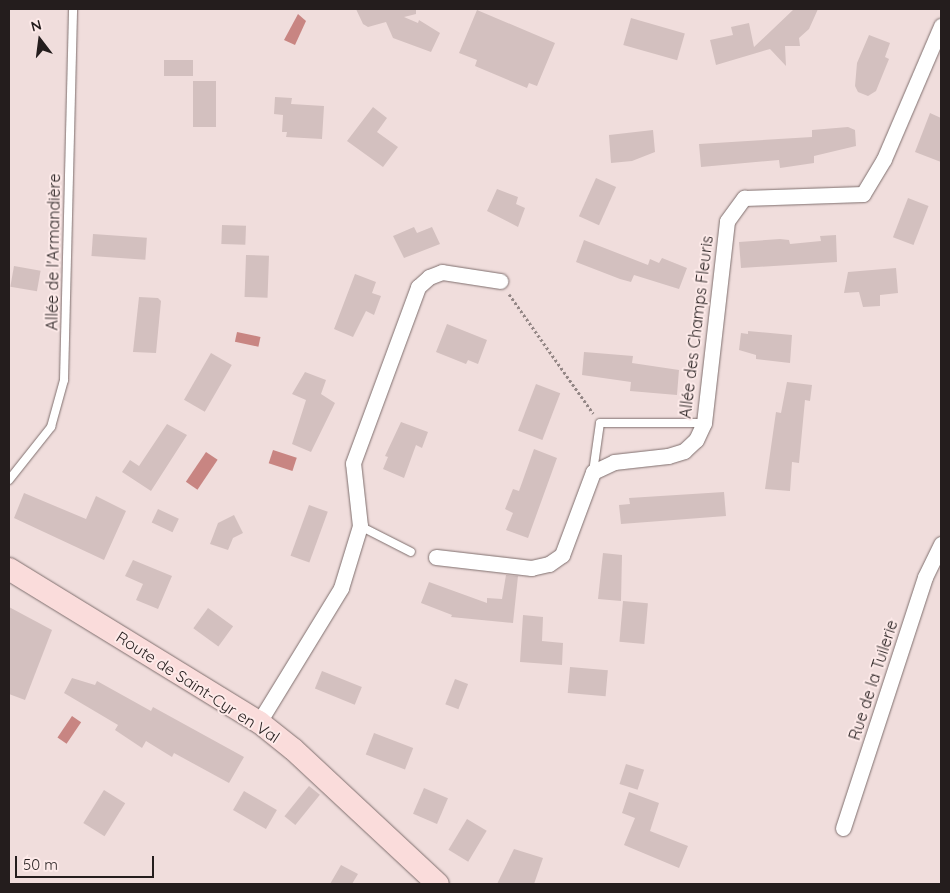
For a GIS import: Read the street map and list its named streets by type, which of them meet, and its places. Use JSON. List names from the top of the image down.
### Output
{
  "streets": {
    "street": ["Allée des Champs Fleuris", "Rue de la Tuilerie", "Route de Saint-Cyr en Val"],
    "lane": ["Allée de l'Armandière"]
  },
  "scale_bar": "50 m",
  "north": "top"
}
